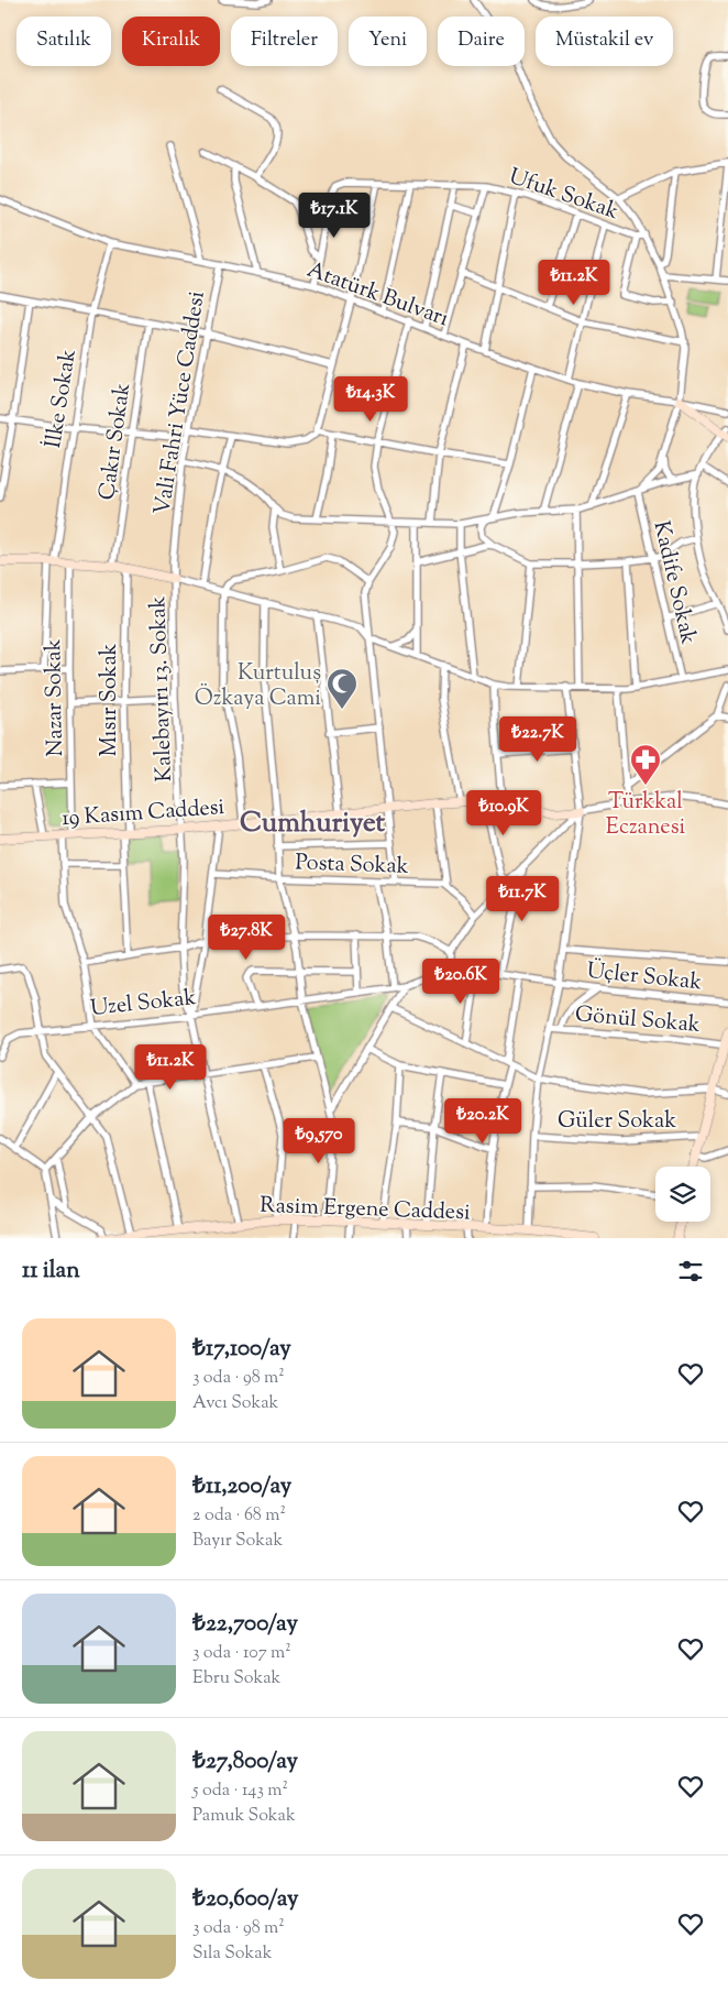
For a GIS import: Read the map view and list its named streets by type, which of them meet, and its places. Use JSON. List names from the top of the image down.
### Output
{
  "streets": {
    "street": [
      "Ufuk Sokak",
      "Atatürk Bulvarı",
      "İlke Sokak",
      "Vali Fahri Yüce Caddesi",
      "Çakır Sokak",
      "Kadife Sokak",
      "Kalebayırı 13. Sokak",
      "Nazar Sokak",
      "Mısır Sokak",
      "19 Kasım Caddesi",
      "Posta Sokak",
      "Üçler Sokak",
      "Uzel Sokak",
      "Gönül Sokak",
      "Güler Sokak",
      "Rasim Ergene Caddesi"
    ]
  },
  "crossings": [
    ["Atatürk Bulvarı", "İlke Sokak"],
    ["Atatürk Bulvarı", "Vali Fahri Yüce Caddesi"],
    ["Vali Fahri Yüce Caddesi", "Kalebayırı 13. Sokak"],
    ["Kalebayırı 13. Sokak", "19 Kasım Caddesi"],
    ["Kalebayırı 13. Sokak", "Uzel Sokak"],
    ["Kalebayırı 13. Sokak", "Rasim Ergene Caddesi"],
    ["Nazar Sokak", "19 Kasım Caddesi"],
    ["Mısır Sokak", "19 Kasım Caddesi"],
    ["Üçler Sokak", "Uzel Sokak"]
  ],
  "districts": ["Cumhuriyet"],
  "places": {
    "mosque": ["Kurtuluş Özkaya Cami"],
    "pharmacy": ["Türkkal Eczanesi"]
  },
  "page": {
    "chip": [
      "Satılık",
      "Kiralık",
      "Filtreler",
      "Yeni",
      "Daire",
      "Müstakil ev"
    ],
    "price": [
      "₺17.1K",
      "₺11.2K",
      "₺14.3K",
      "₺22.7K",
      "₺10.9K",
      "₺11.7K",
      "₺27.8K",
      "₺20.6K",
      "₺11.2K",
      "₺20.2K",
      "₺9,570"
    ],
    "heading": "11 ilan",
    "list": [
      {
        "name": "₺17,100/ay",
        "note": "3 oda · 98 m² · Avcı Sokak"
      },
      {
        "name": "₺11,200/ay",
        "note": "2 oda · 68 m² · Bayır Sokak"
      },
      {
        "name": "₺22,700/ay",
        "note": "3 oda · 107 m² · Ebru Sokak"
      },
      {
        "name": "₺27,800/ay",
        "note": "5 oda · 143 m² · Pamuk Sokak"
      },
      {
        "name": "₺20,600/ay",
        "note": "3 oda · 98 m² · Sıla Sokak"
      }
    ]
  }
}
